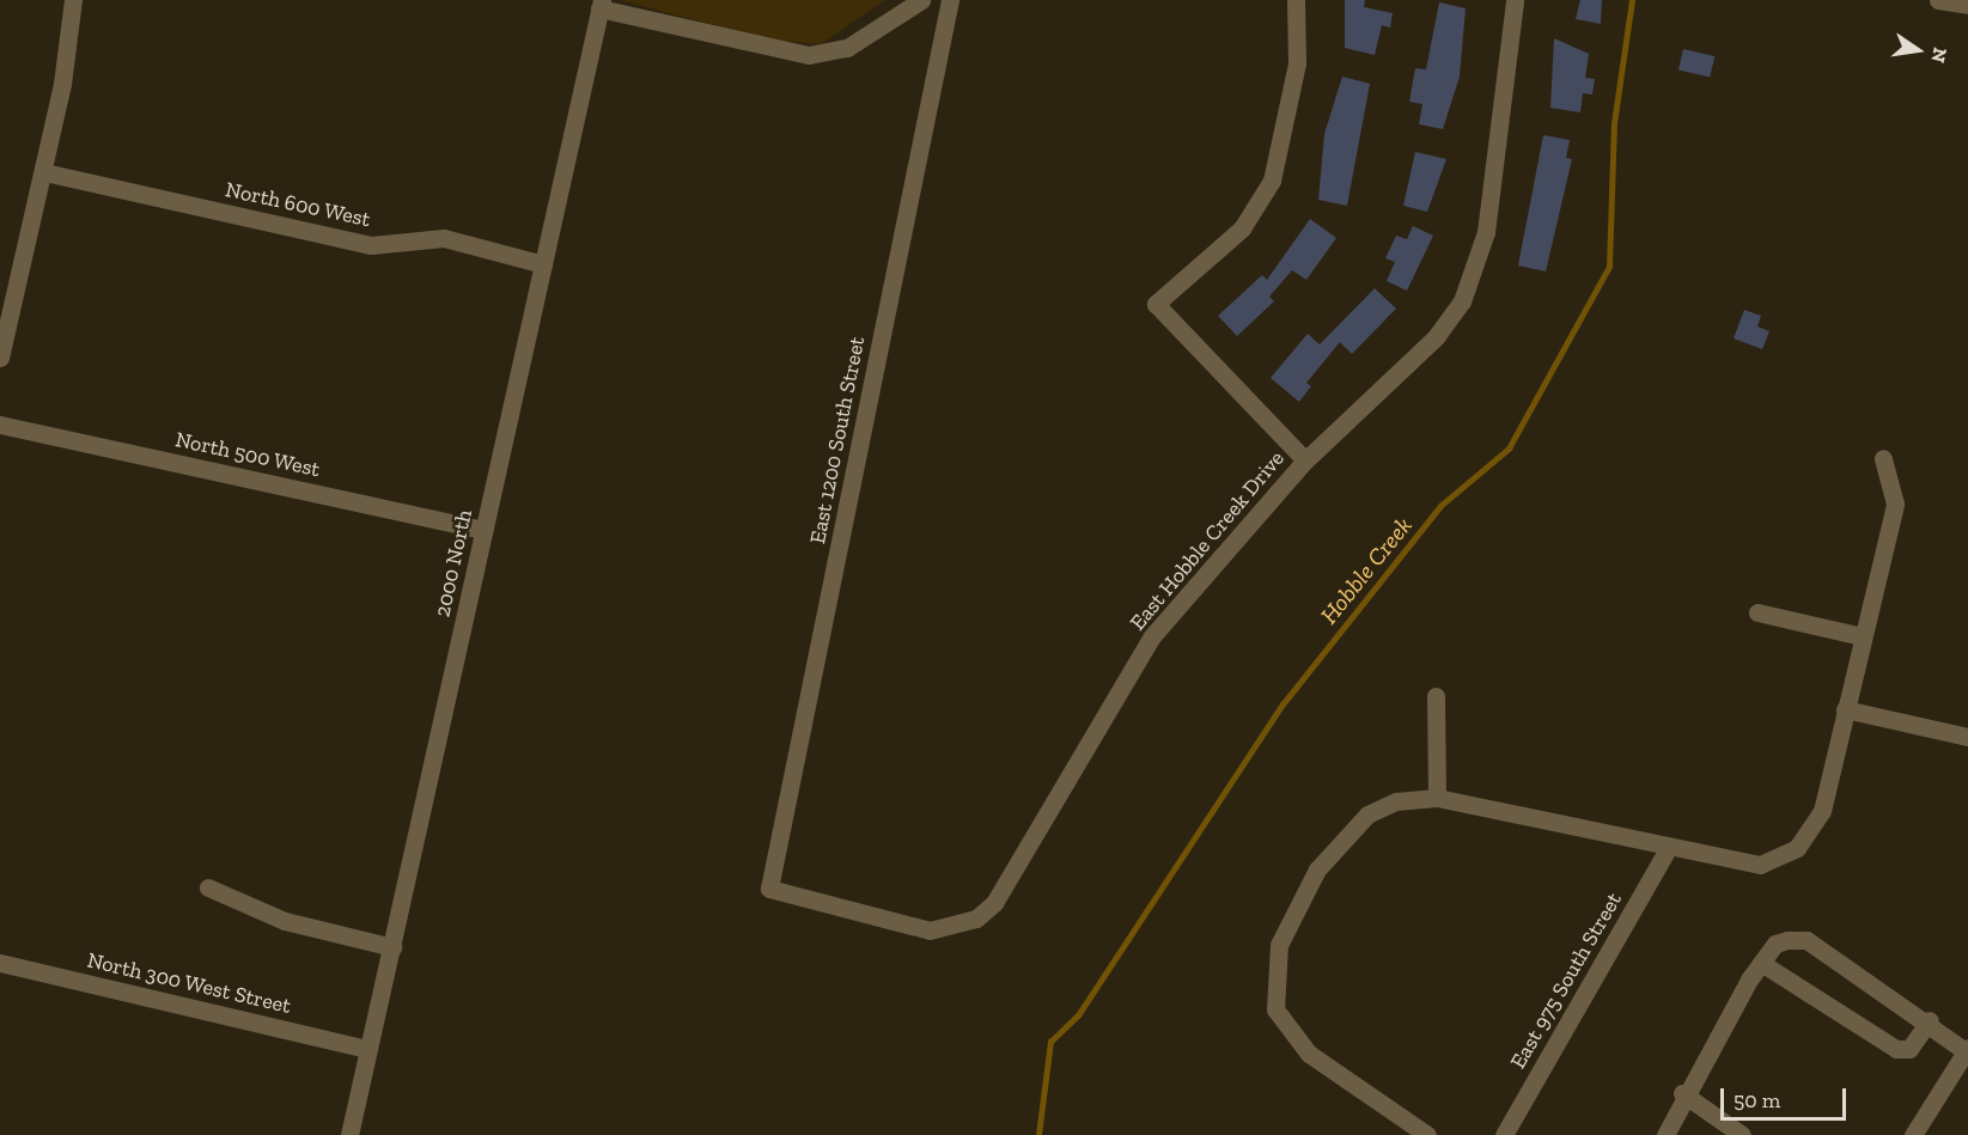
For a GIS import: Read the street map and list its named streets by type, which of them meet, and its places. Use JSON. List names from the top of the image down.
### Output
{
  "streets": {
    "street": [
      "North 600 West",
      "East 1200 South Street",
      "North 500 West",
      "East Hobble Creek Drive",
      "2000 North",
      "East 975 South Street",
      "North 300 West Street"
    ]
  },
  "crossings": [
    ["North 600 West", "2000 North"],
    ["East 1200 South Street", "East Hobble Creek Drive"],
    ["North 500 West", "2000 North"],
    ["2000 North", "North 300 West Street"]
  ],
  "water": ["Hobble Creek"],
  "scale_bar": "50 m",
  "north": "right"
}
